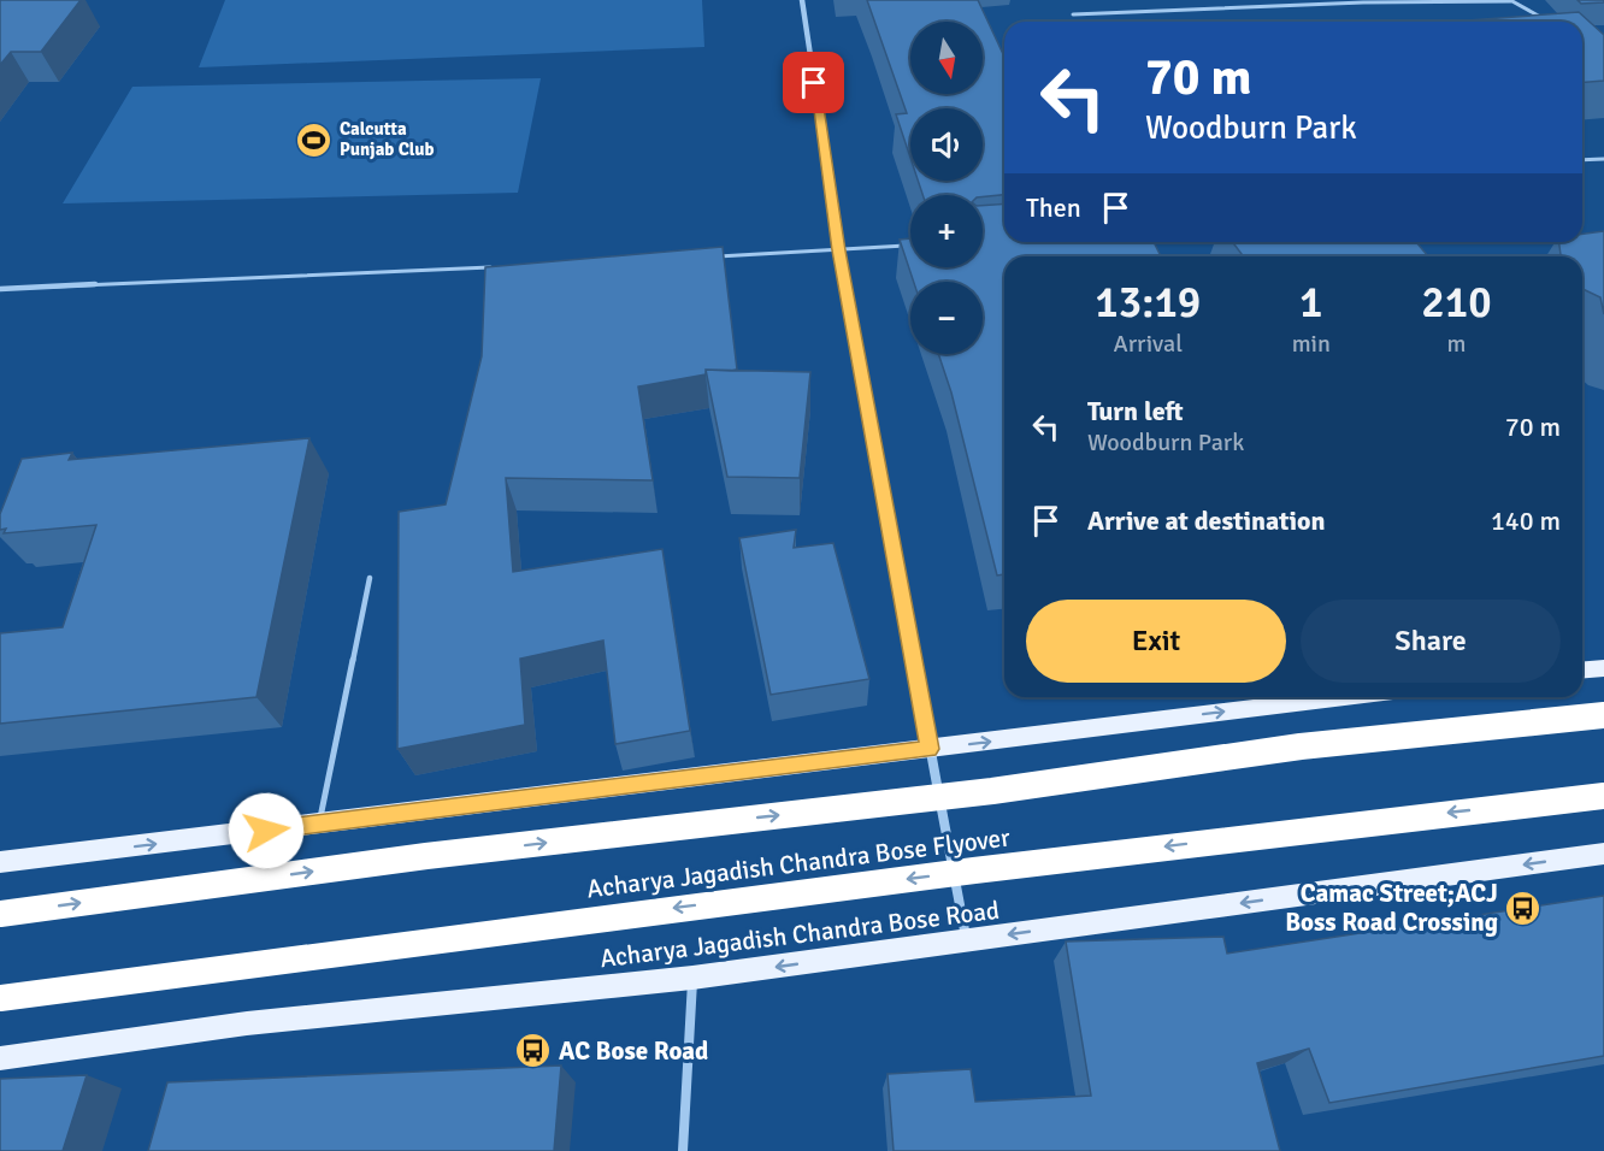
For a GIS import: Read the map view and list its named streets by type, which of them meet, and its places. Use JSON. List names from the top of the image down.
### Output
{
  "streets": {
    "highway": ["Acharya Jagadish Chandra Bose Flyover"],
    "main road": ["Acharya Jagadish Chandra Bose Road"]
  },
  "one_way": ["Acharya Jagadish Chandra Bose Road"],
  "places": {
    "sports": ["Calcutta Punjab Club"],
    "bus stop": ["Camac Street;ACJ Boss Road Crossing", "AC Bose Road"]
  },
  "north": "bottom",
  "page": {
    "map_buttons": ["+", "−"],
    "turn": ["70 m", "Woodburn Park"],
    "then": "Then",
    "eta": [
      "13:19",
      "Arrival",
      "1",
      "min",
      "210",
      "m"
    ],
    "list": [
      {
        "name": "Turn left",
        "note": "Woodburn Park",
        "value": "70 m"
      },
      {
        "name": "Arrive at destination",
        "value": "140 m"
      }
    ],
    "buttons": ["Exit", "Share"]
  }
}
